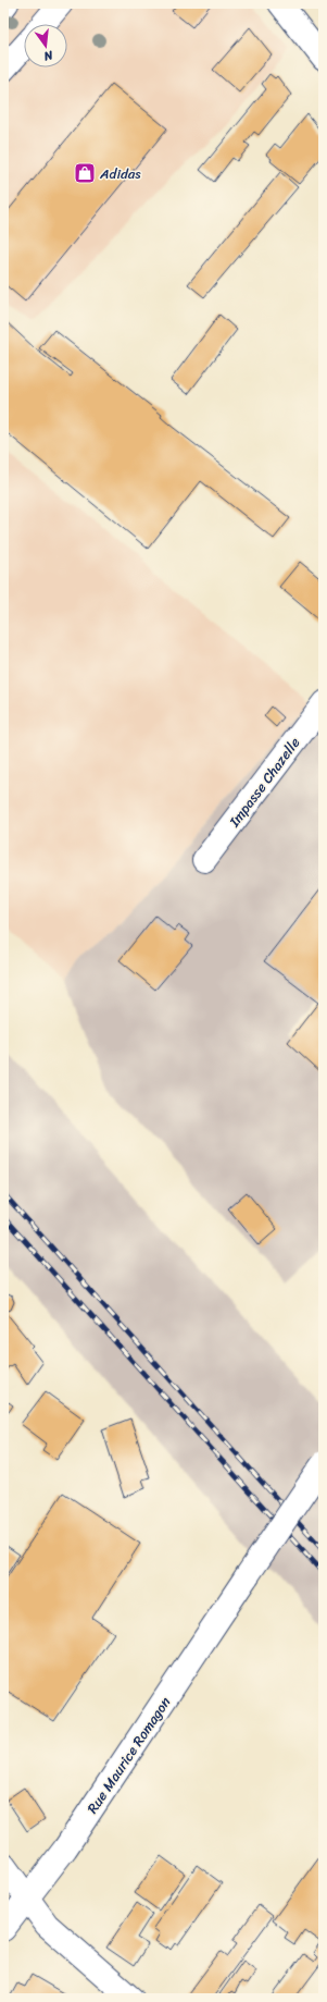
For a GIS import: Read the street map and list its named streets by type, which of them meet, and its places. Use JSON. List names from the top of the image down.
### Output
{
  "streets": {
    "street": ["Impasse Chazelle", "Rue Maurice Romagon"]
  },
  "places": {
    "shop": ["Adidas"]
  },
  "north": "bottom"
}
